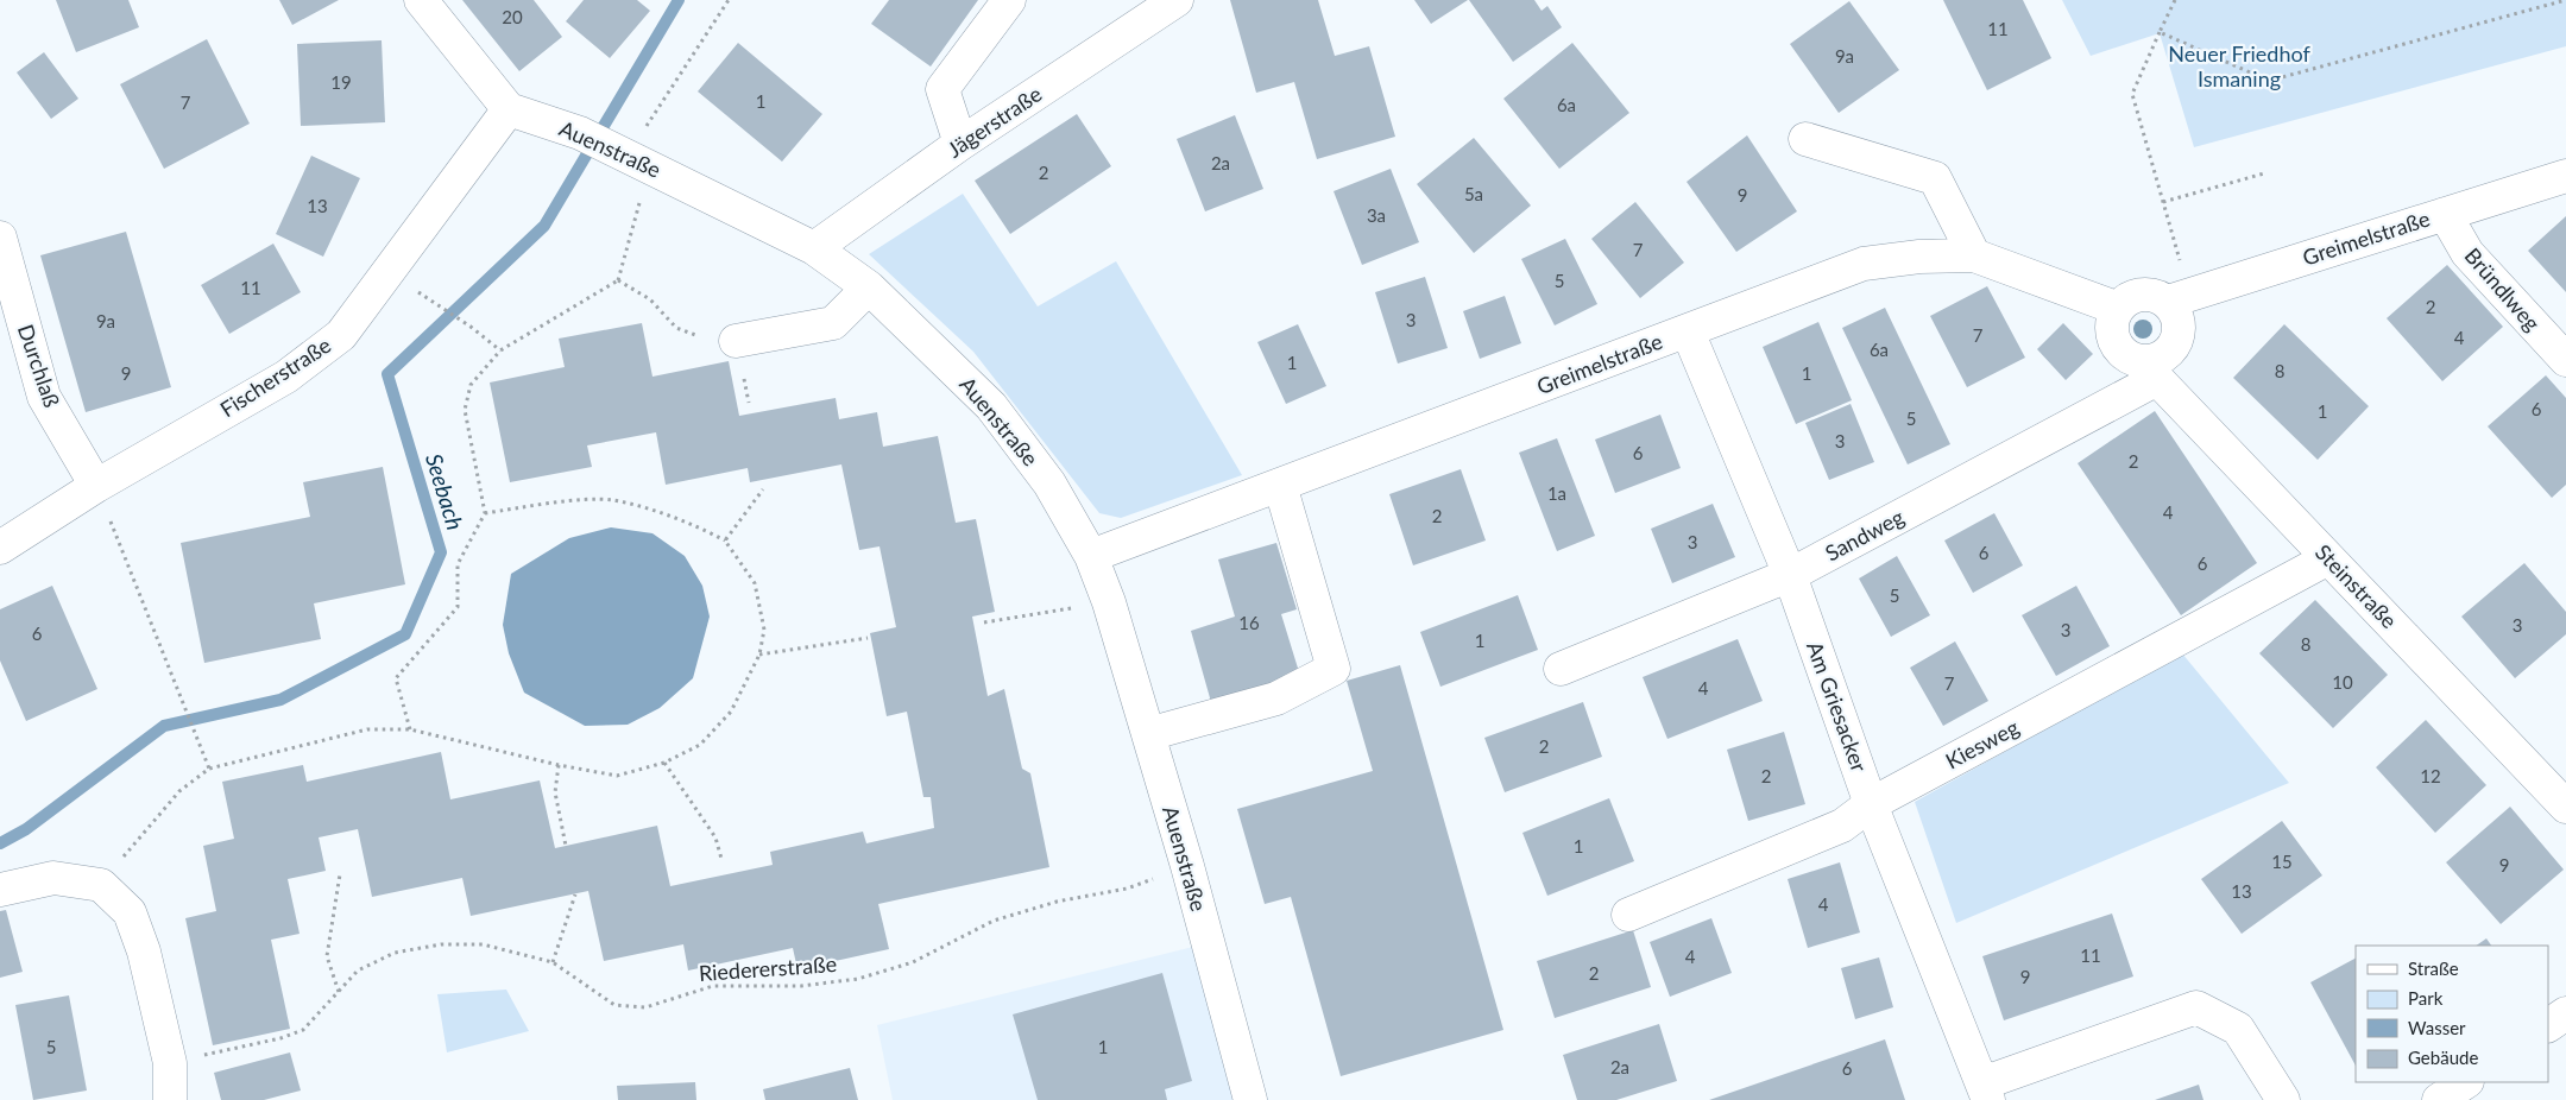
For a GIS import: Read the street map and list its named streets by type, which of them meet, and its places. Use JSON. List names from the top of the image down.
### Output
{
  "streets": {
    "street": [
      "Jägerstraße",
      "Auenstraße",
      "Greimelstraße",
      "Bründlweg",
      "Durchlaß",
      "Fischerstraße",
      "Sandweg",
      "Steinstraße",
      "Am Griesacker",
      "Kiesweg"
    ],
    "path": ["Riedererstraße"]
  },
  "crossings": [
    ["Jägerstraße", "Auenstraße"],
    ["Auenstraße", "Greimelstraße"],
    ["Auenstraße", "Fischerstraße"],
    ["Auenstraße", "Riedererstraße"],
    ["Greimelstraße", "Bründlweg"],
    ["Greimelstraße", "Sandweg"],
    ["Greimelstraße", "Steinstraße"],
    ["Greimelstraße", "Am Griesacker"],
    ["Durchlaß", "Fischerstraße"],
    ["Sandweg", "Steinstraße"],
    ["Sandweg", "Am Griesacker"],
    ["Steinstraße", "Kiesweg"],
    ["Am Griesacker", "Kiesweg"]
  ],
  "water": ["Seebach"],
  "parks": ["Neuer Friedhof Ismaning"],
  "house_numbers": [
    "20",
    "11",
    "9a",
    "19",
    "1",
    "7",
    "6a",
    "2a",
    "2",
    "5a",
    "9",
    "13",
    "3a",
    "7",
    "5",
    "11",
    "2",
    "3",
    "9a",
    "7",
    "4",
    "6a",
    "1",
    "8",
    "9",
    "1",
    "6",
    "1",
    "5",
    "3",
    "6",
    "2",
    "1a",
    "4",
    "2",
    "3",
    "6",
    "6",
    "5",
    "16",
    "3",
    "3",
    "6",
    "1",
    "8",
    "10",
    "7",
    "4",
    "2",
    "2",
    "12",
    "1",
    "15",
    "9",
    "13",
    "4",
    "11",
    "4",
    "2",
    "9",
    "5",
    "1",
    "2a",
    "6"
  ],
  "legend": [
    "Straße",
    "Park",
    "Wasser",
    "Gebäude"
  ]
}
